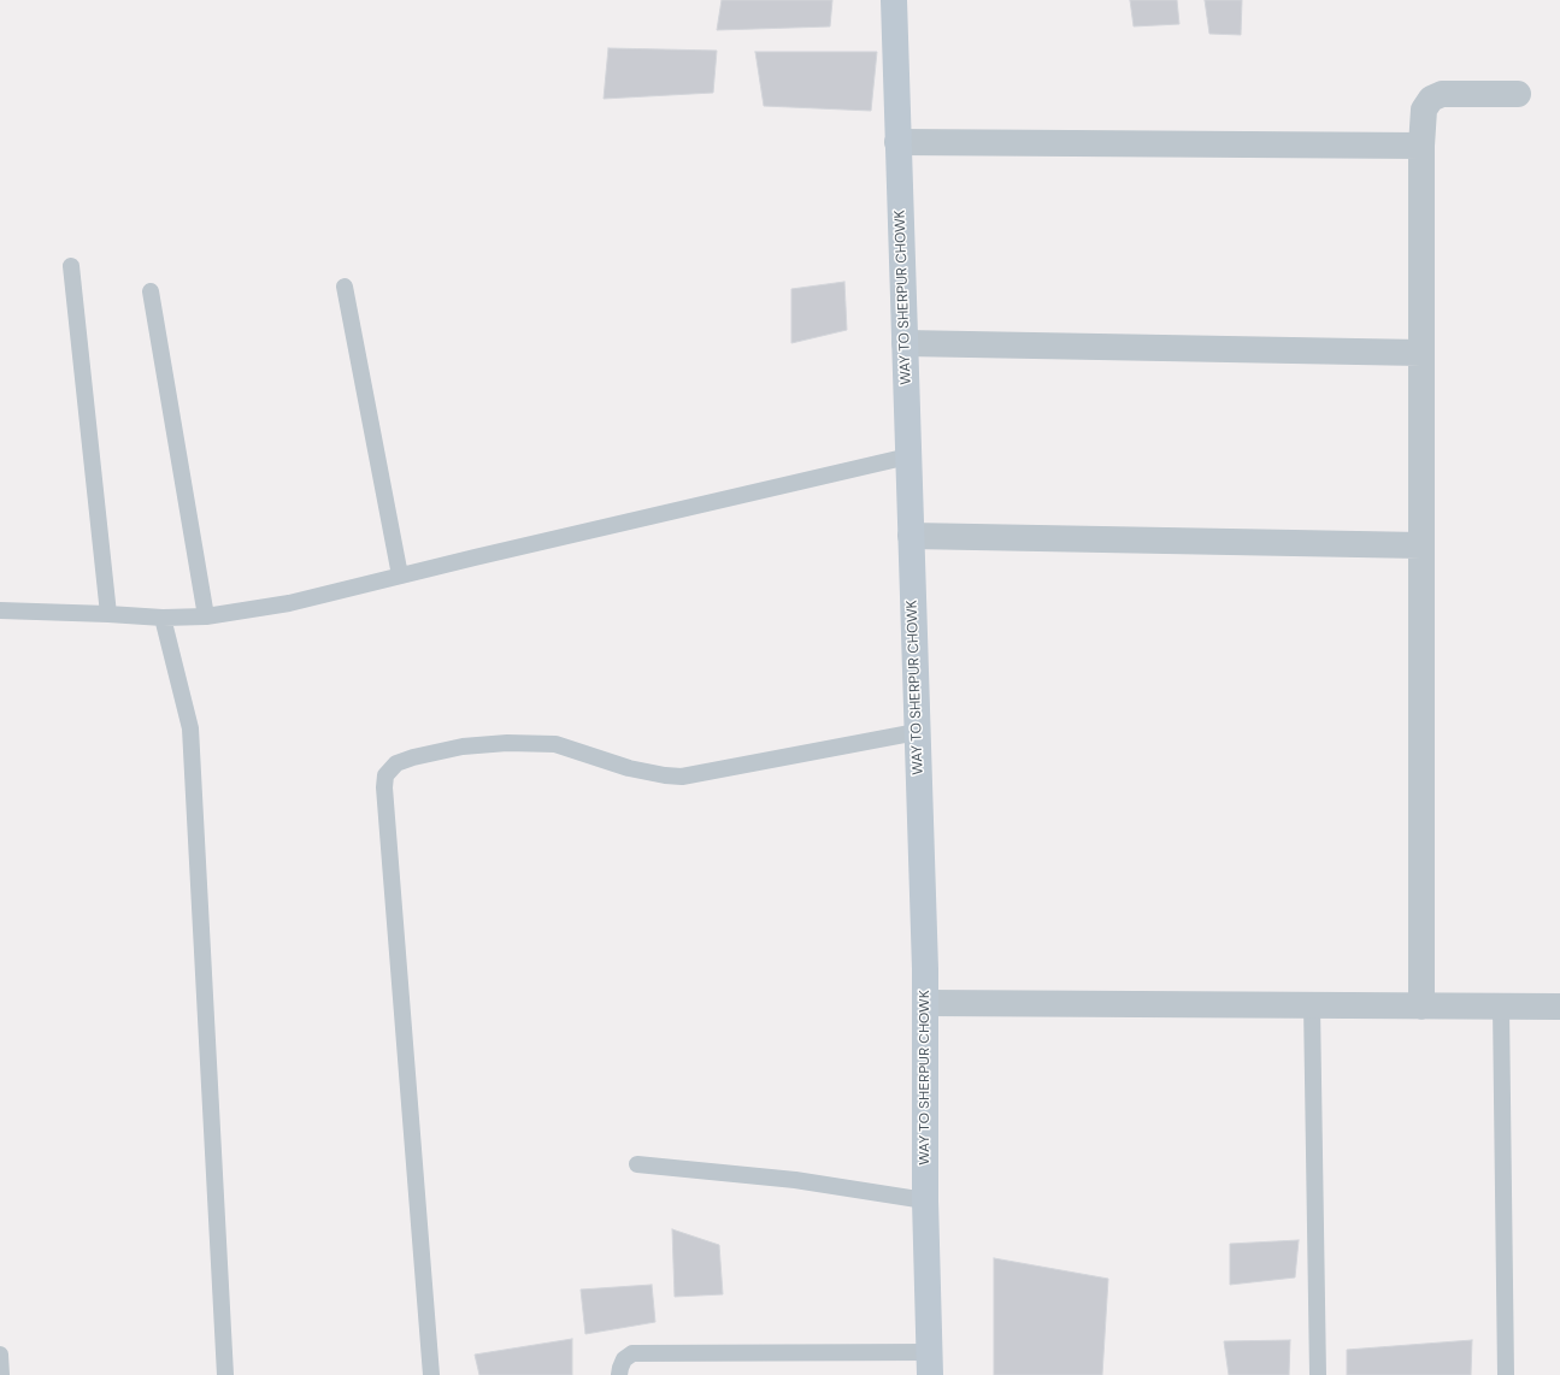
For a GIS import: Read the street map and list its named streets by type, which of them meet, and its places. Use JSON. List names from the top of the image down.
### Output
{
  "streets": {
    "street": ["WAY TO SHERPUR CHOWK"]
  }
}
